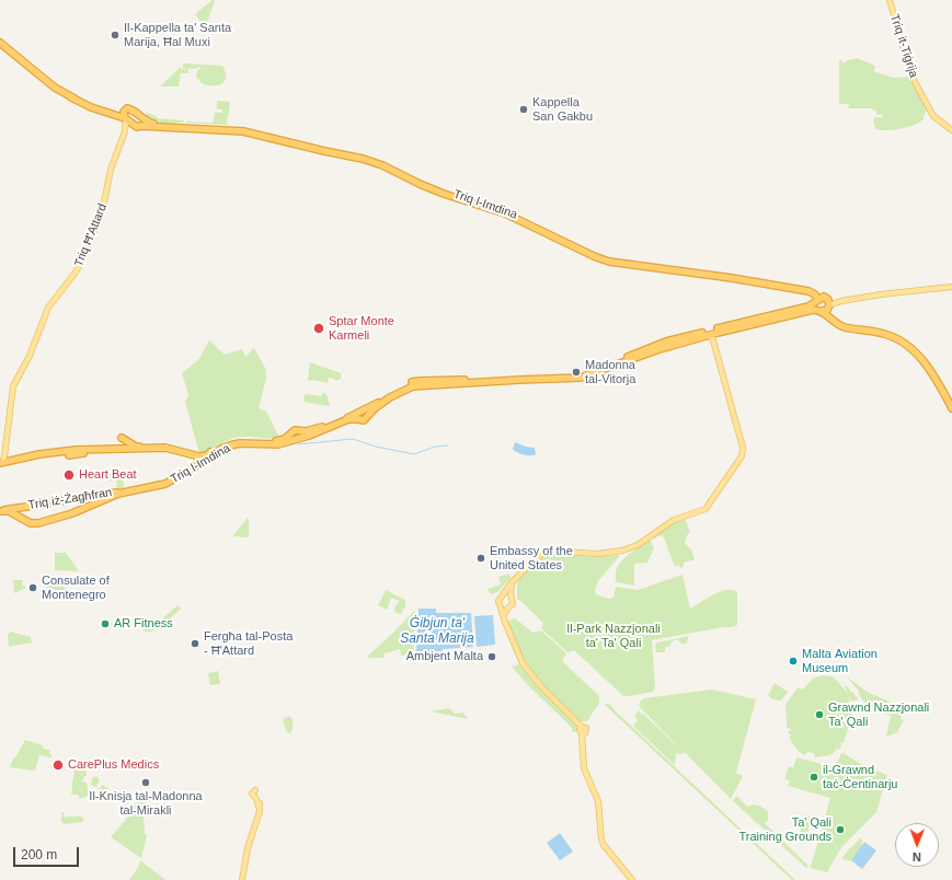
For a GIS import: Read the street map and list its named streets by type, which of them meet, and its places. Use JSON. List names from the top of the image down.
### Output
{
  "streets": {
    "highway": ["Triq l-Imdina", "Triq iż-Żagħfran"],
    "main road": ["Triq it-Tiġrija", "Triq Ħ'Attard"]
  },
  "crossings": [
    ["Triq l-Imdina", "Triq Ħ'Attard"],
    ["Triq l-Imdina", "Triq iż-Żagħfran"]
  ],
  "water": ["Ġibjun ta' Santa Marija"],
  "parks": ["Il-Park Nazzjonali ta' Ta' Qali"],
  "places": [
    "Il-Kappella ta' Santa Marija, Ħal Muxi",
    "Kappella San Gakbu",
    "Sptar Monte Karmeli",
    "Madonna tal-Vitorja",
    "Heart Beat",
    "Embassy of the United States",
    "Consulate of Montenegro",
    "AR Fitness",
    "Fergħa tal-Posta - Ħ'Attard",
    "Ambjent Malta",
    "Malta Aviation Museum",
    "Grawnd Nazzjonali Ta' Qali",
    "CarePlus Medics",
    "il-Grawnd taċ-Ċentinarju",
    "Il-Knisja tal-Madonna tal-Mirakli",
    "Ta' Qali Training Grounds"
  ],
  "scale_bar": "200 m",
  "north": "bottom"
}
